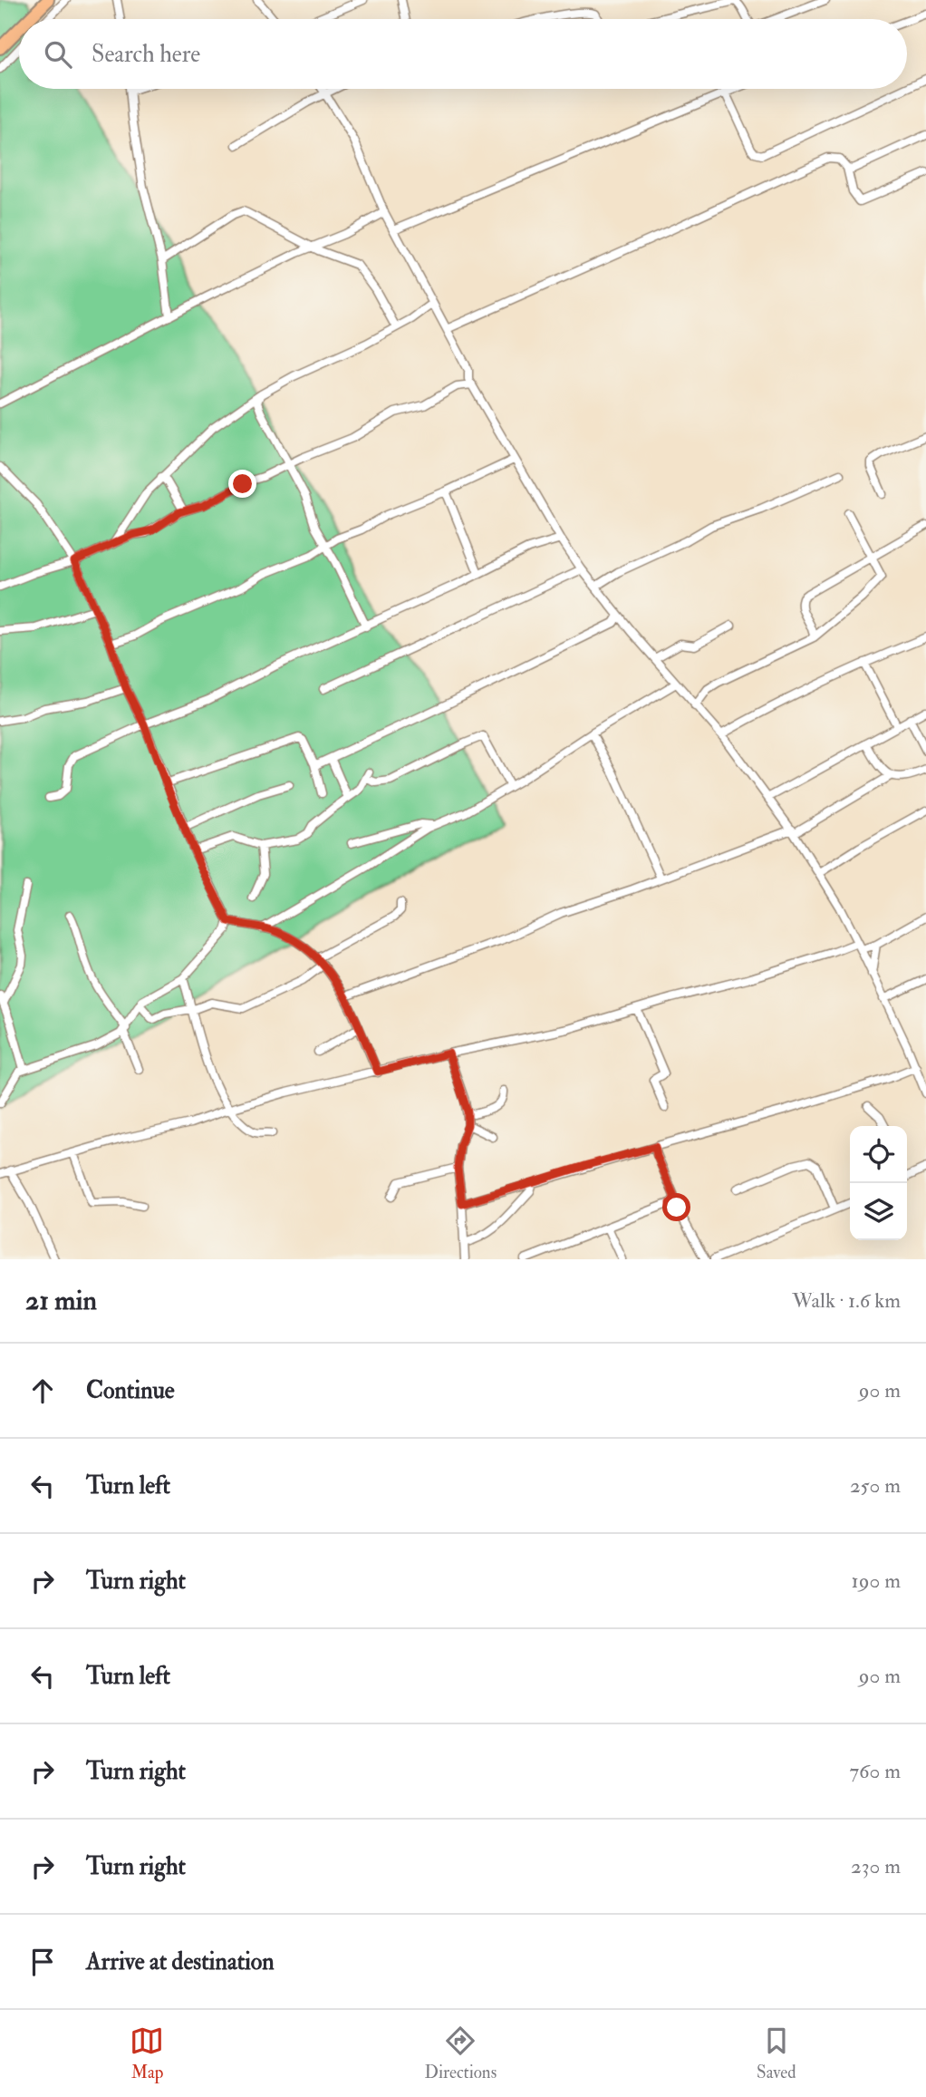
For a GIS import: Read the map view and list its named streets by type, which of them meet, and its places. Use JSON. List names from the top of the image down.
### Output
{
  "page": {
    "search": "Search here",
    "heading": ["21 min", "Walk · 1.6 km"],
    "list": [
      ["Continue", "90 m"],
      ["Turn left", "250 m"],
      ["Turn right", "190 m"],
      ["Turn left", "90 m"],
      ["Turn right", "760 m"],
      ["Turn right", "230 m"],
      "Arrive at destination"
    ],
    "nav": ["Map", "Directions", "Saved"]
  }
}
